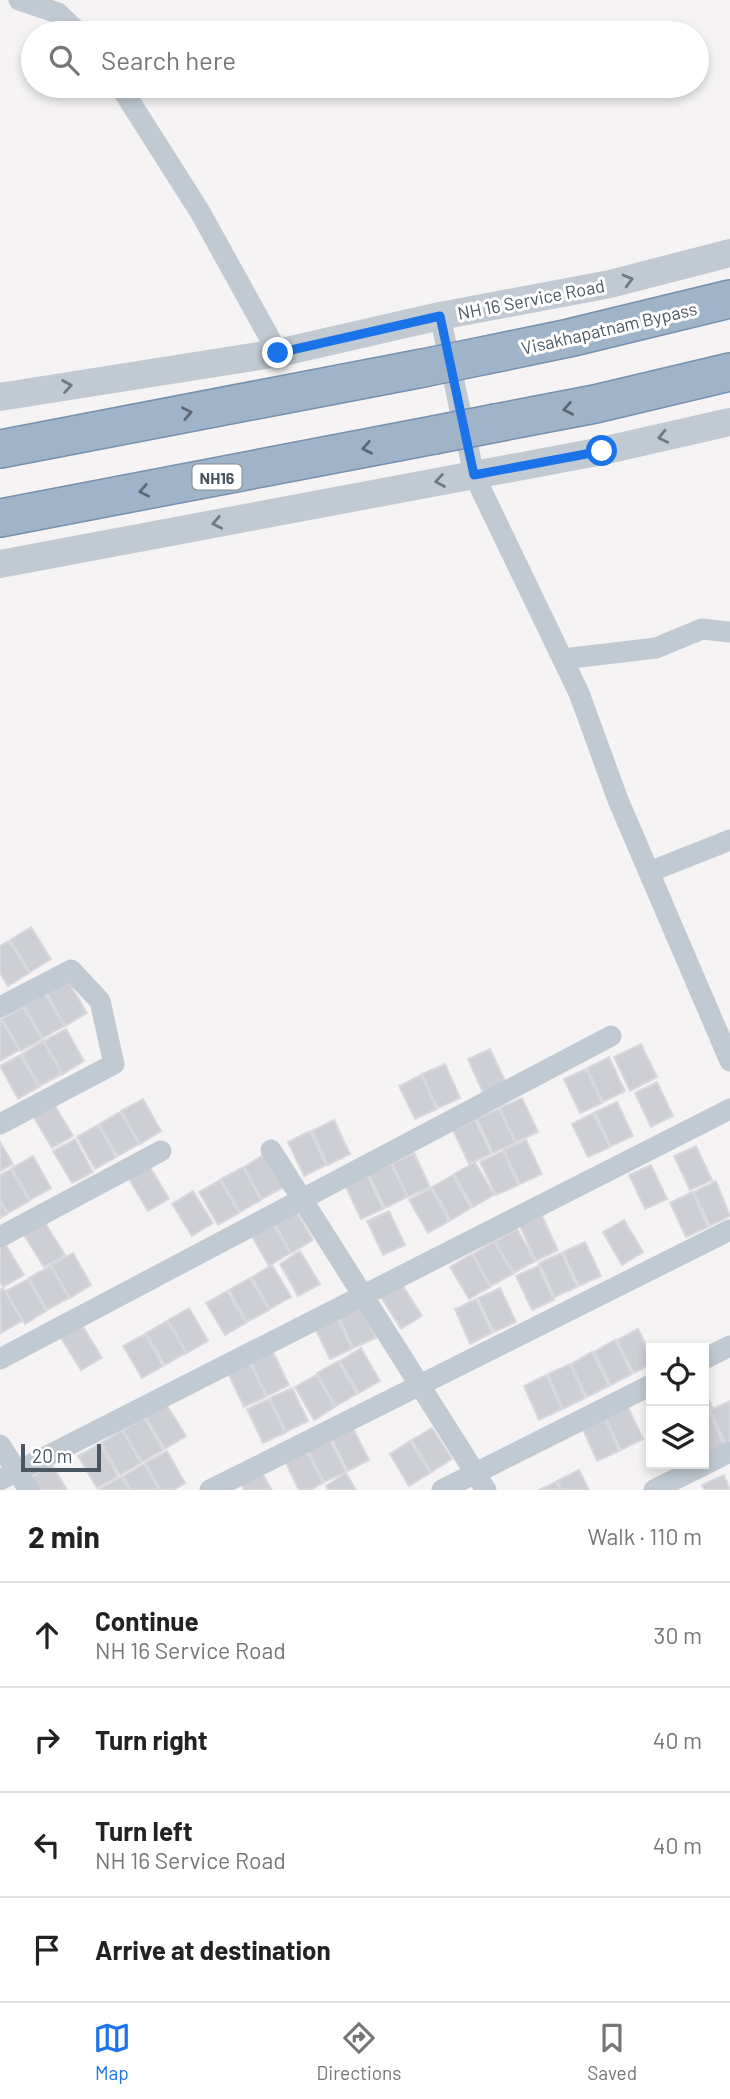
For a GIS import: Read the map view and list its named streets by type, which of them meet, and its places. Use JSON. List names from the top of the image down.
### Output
{
  "streets": {
    "highway": ["Visakhapatnam Bypass", "NH16"],
    "street": ["NH 16 Service Road"]
  },
  "scale_bar": "20 m",
  "page": {
    "search": "Search here",
    "scale": "20 m",
    "heading": ["2 min", "Walk · 110 m"],
    "list": [
      ["Continue", "NH 16 Service Road", "30 m"],
      ["Turn right", "40 m"],
      ["Turn left", "NH 16 Service Road", "40 m"],
      "Arrive at destination"
    ],
    "nav": ["Map", "Directions", "Saved"]
  }
}
